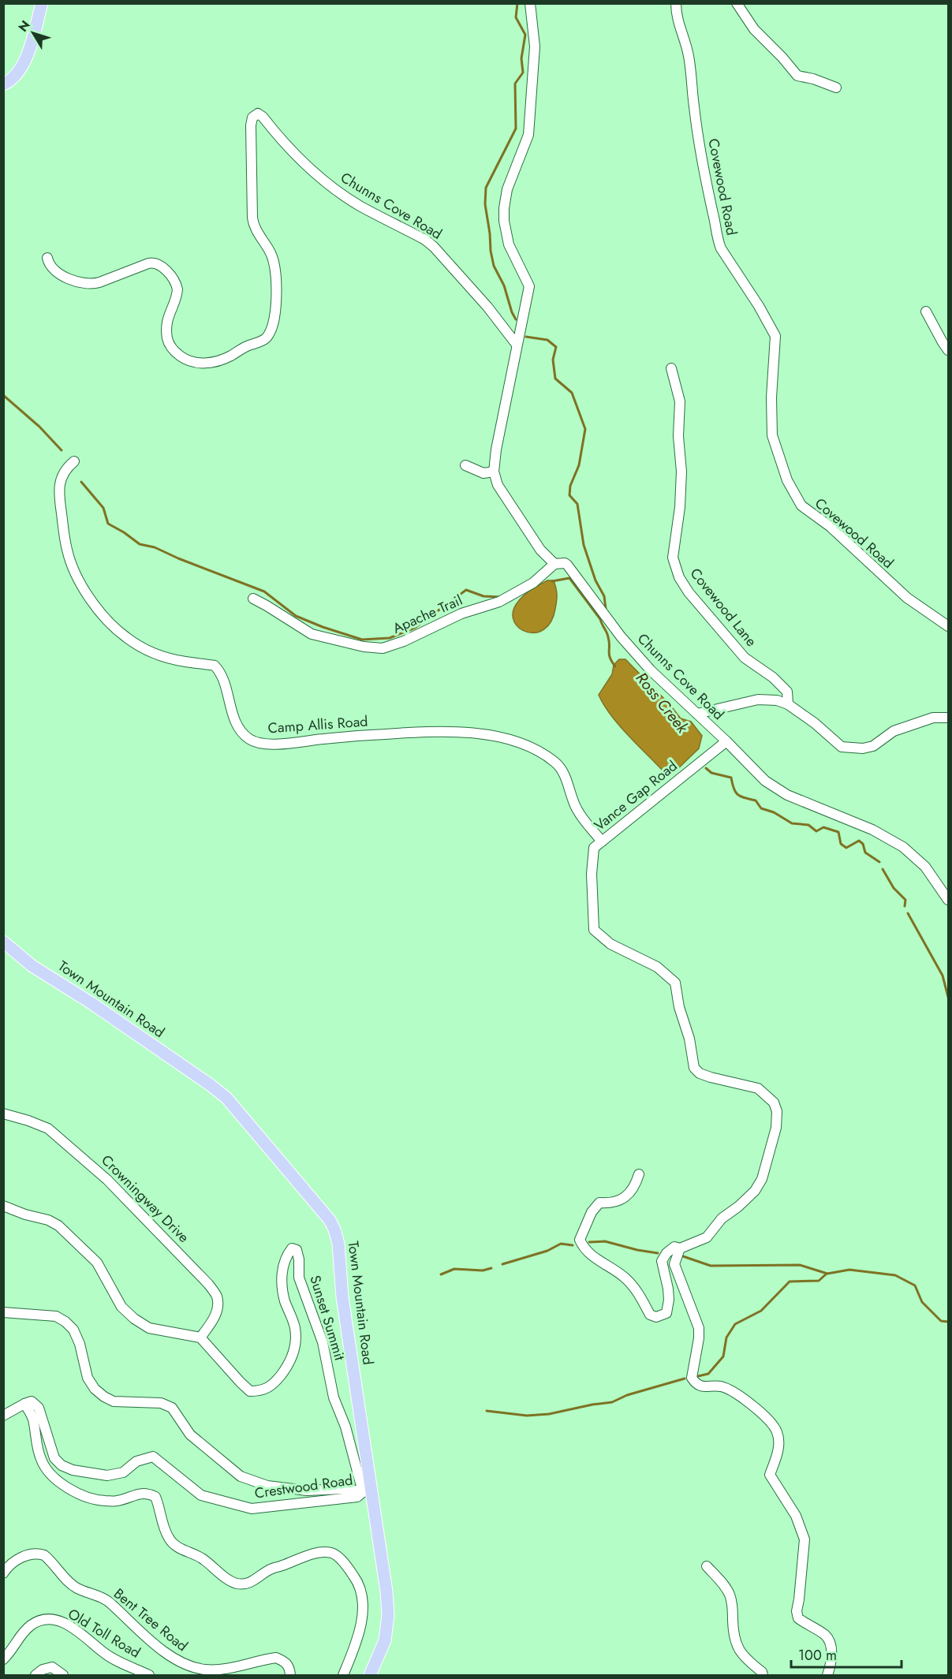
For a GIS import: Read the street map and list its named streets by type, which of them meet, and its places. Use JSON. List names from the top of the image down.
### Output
{
  "streets": {
    "main road": ["Town Mountain Road"],
    "street": [
      "Covewood Road",
      "Chunns Cove Road",
      "Covewood Lane",
      "Apache Trail",
      "Camp Allis Road",
      "Vance Gap Road",
      "Crowningway Drive",
      "Sunset Summit",
      "Crestwood Road",
      "Bent Tree Road",
      "Old Toll Road"
    ]
  },
  "crossings": [
    ["Chunns Cove Road", "Apache Trail"],
    ["Chunns Cove Road", "Vance Gap Road"],
    ["Camp Allis Road", "Vance Gap Road"],
    ["Town Mountain Road", "Sunset Summit"],
    ["Town Mountain Road", "Crestwood Road"],
    ["Crowningway Drive", "Sunset Summit"],
    ["Sunset Summit", "Crestwood Road"]
  ],
  "water": ["Ross Creek"],
  "scale_bar": "100 m",
  "north": "top left"
}
